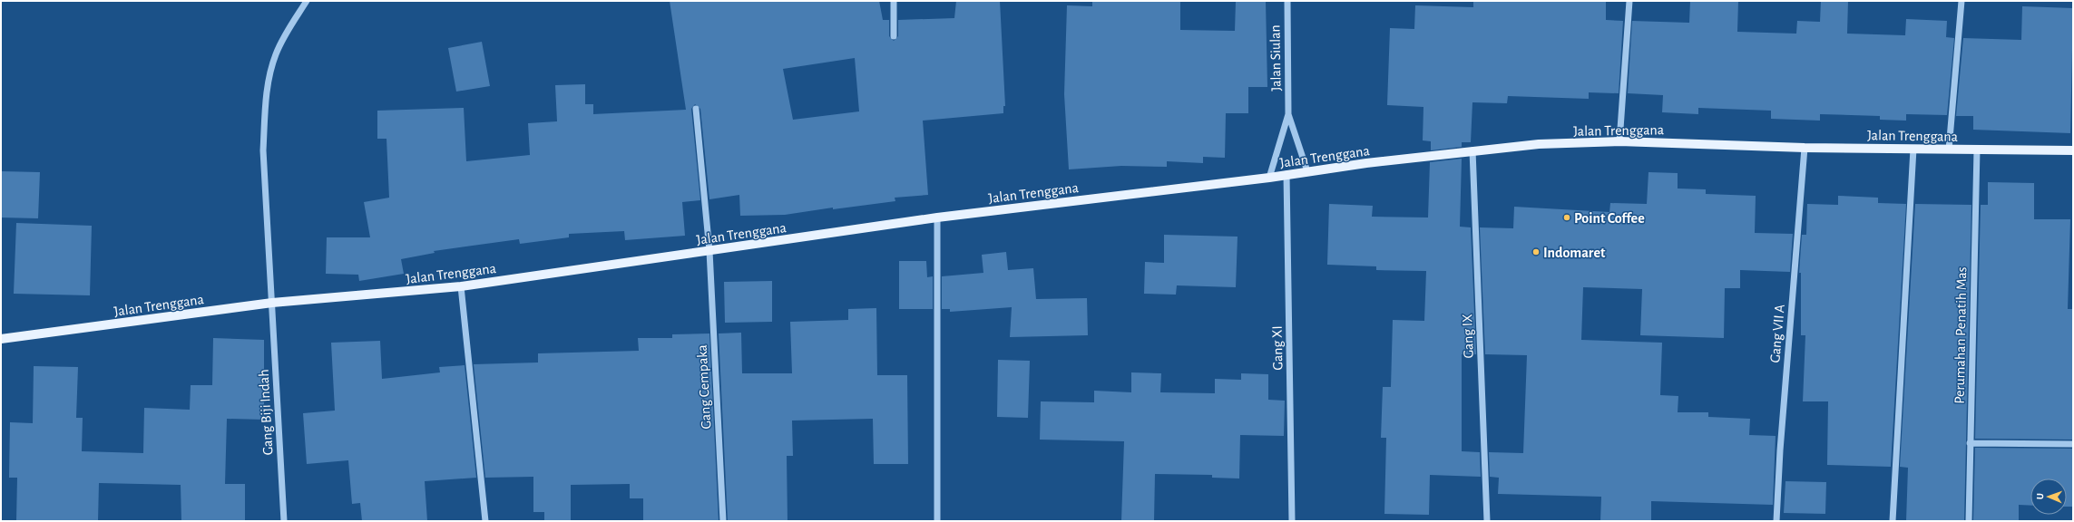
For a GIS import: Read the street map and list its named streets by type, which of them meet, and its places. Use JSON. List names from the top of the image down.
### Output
{
  "streets": {
    "main road": ["Jalan Trenggana"],
    "street": [
      "Jalan Siulan",
      "Gang VII A",
      "Perumahan Penatih Mas",
      "Gang IX",
      "Gang XI",
      "Gang Cempaka",
      "Gang Biji Indah"
    ]
  },
  "crossings": [
    ["Jalan Siulan", "Jalan Trenggana"],
    ["Jalan Trenggana", "Gang VII A"],
    ["Jalan Trenggana", "Perumahan Penatih Mas"],
    ["Jalan Trenggana", "Gang IX"],
    ["Jalan Trenggana", "Gang XI"],
    ["Jalan Trenggana", "Gang Cempaka"],
    ["Jalan Trenggana", "Gang Biji Indah"]
  ],
  "places": ["Point Coffee", "Indomaret"],
  "north": "left"
}
